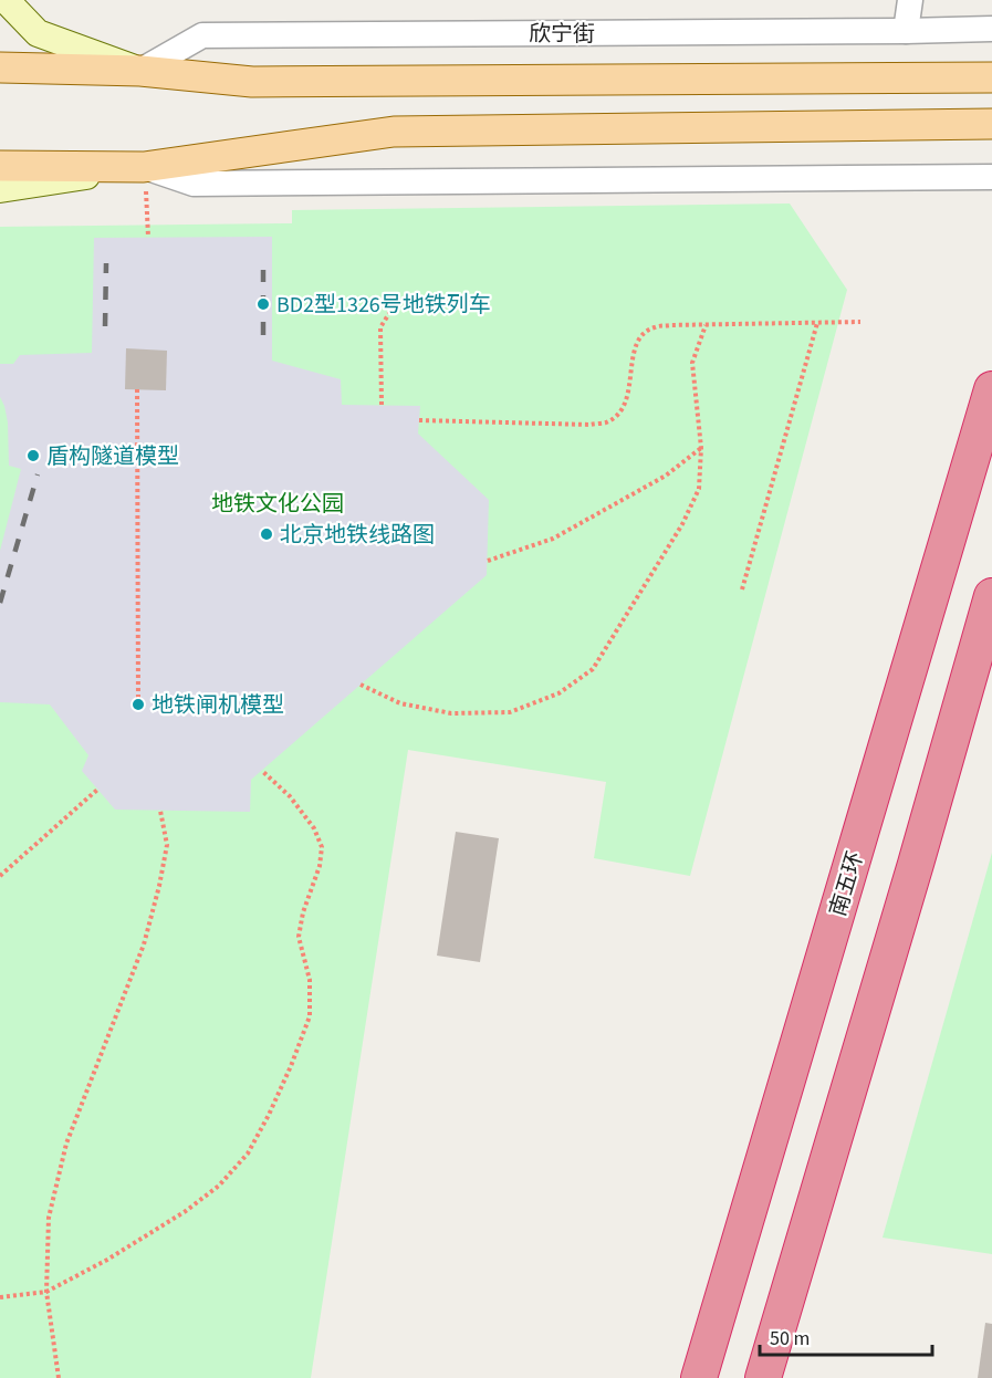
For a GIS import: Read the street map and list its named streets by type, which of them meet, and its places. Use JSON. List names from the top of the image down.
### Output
{
  "streets": {
    "highway": ["南五环"],
    "street": ["欣宁街"]
  },
  "parks": ["地铁文化公园"],
  "places": [
    "BD2型1326号地铁列车",
    "盾构隧道模型",
    "北京地铁线路图",
    "地铁闸机模型"
  ],
  "scale_bar": "50 m"
}
